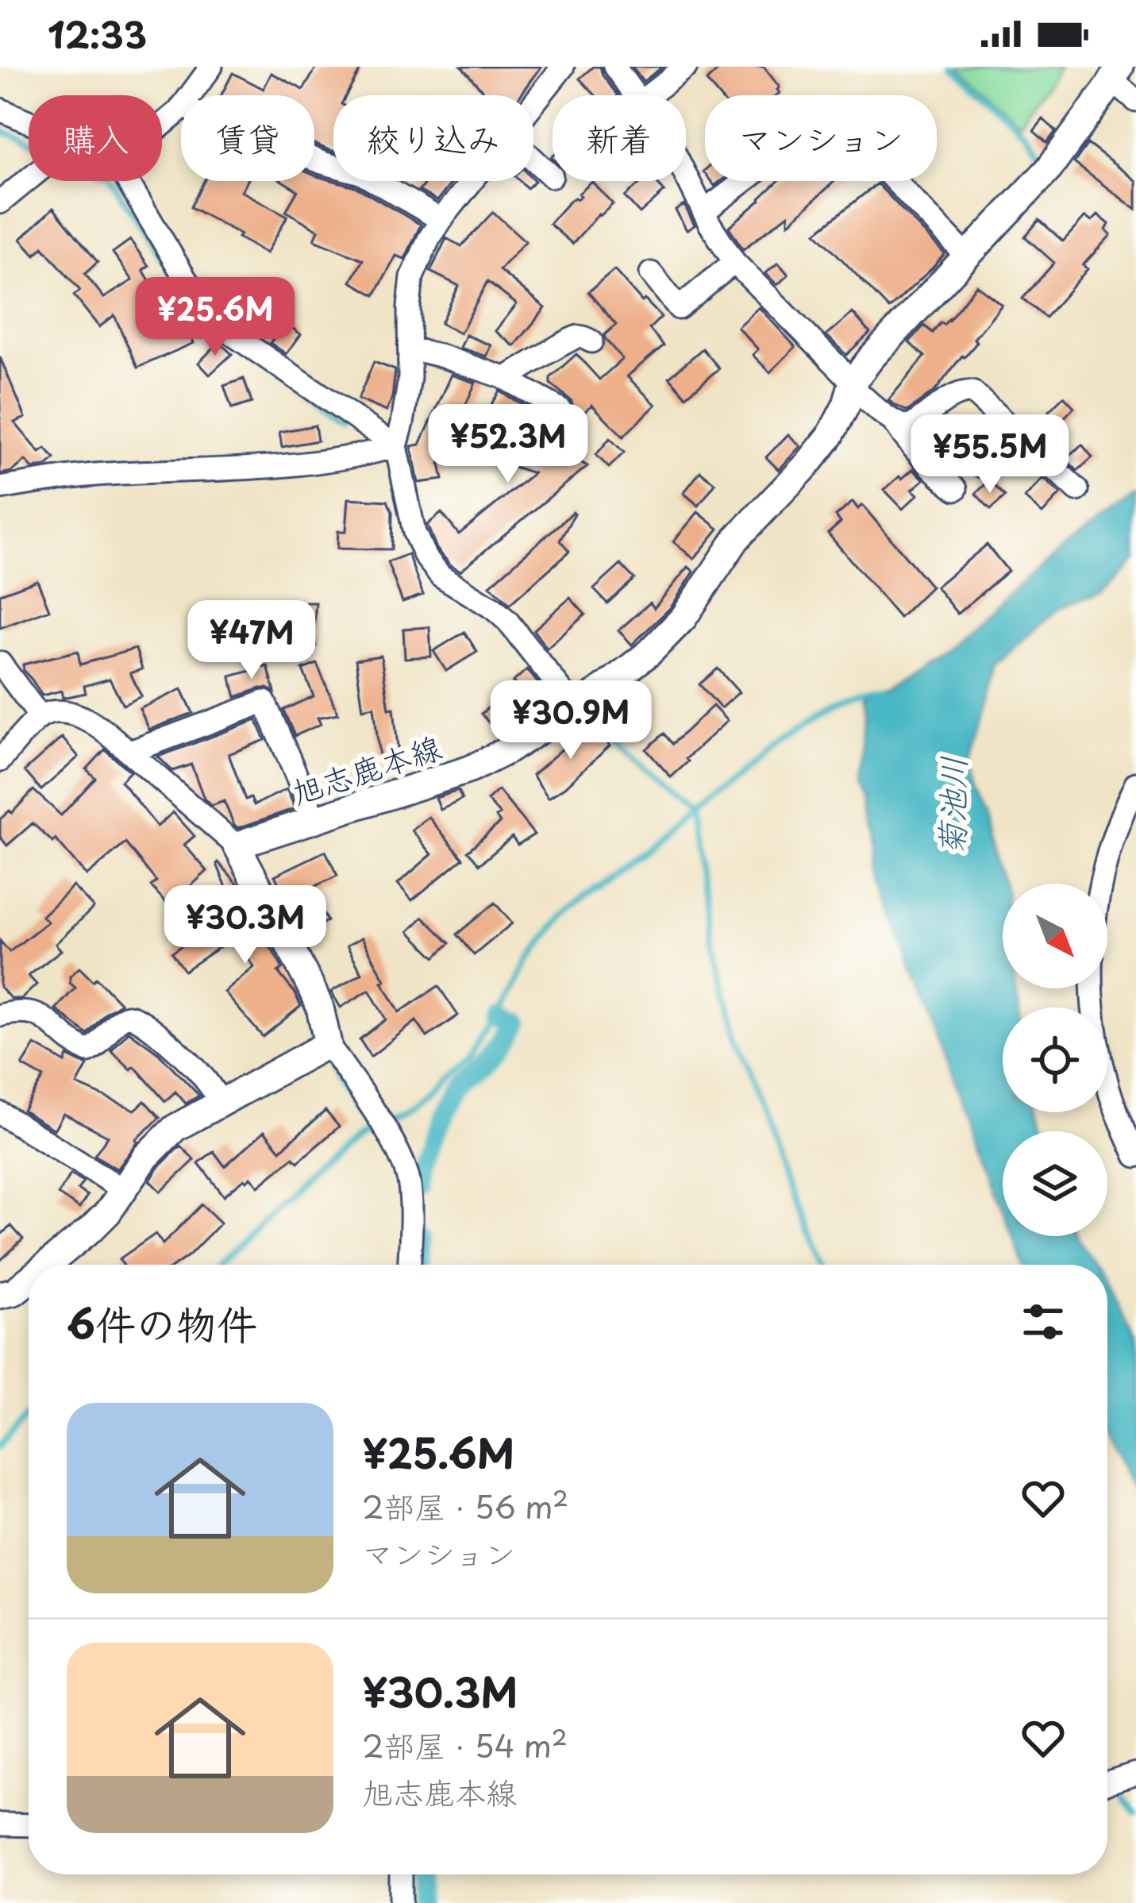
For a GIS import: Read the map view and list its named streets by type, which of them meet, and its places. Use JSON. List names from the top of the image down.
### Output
{
  "streets": {
    "main road": ["旭志鹿本線"]
  },
  "water": ["菊池川"],
  "north": "bottom right",
  "page": {
    "status": "12:33",
    "chip": [
      "購入",
      "賃貸",
      "絞り込み",
      "新着",
      "マンション"
    ],
    "price": [
      "¥25.6M",
      "¥52.3M",
      "¥55.5M",
      "¥47M",
      "¥30.9M",
      "¥30.3M"
    ],
    "heading": "6件の物件",
    "list": [
      {
        "name": "¥25.6M",
        "note": "2部屋 · 56 m² · マンション"
      },
      {
        "name": "¥30.3M",
        "note": "2部屋 · 54 m² · 旭志鹿本線"
      }
    ]
  }
}
